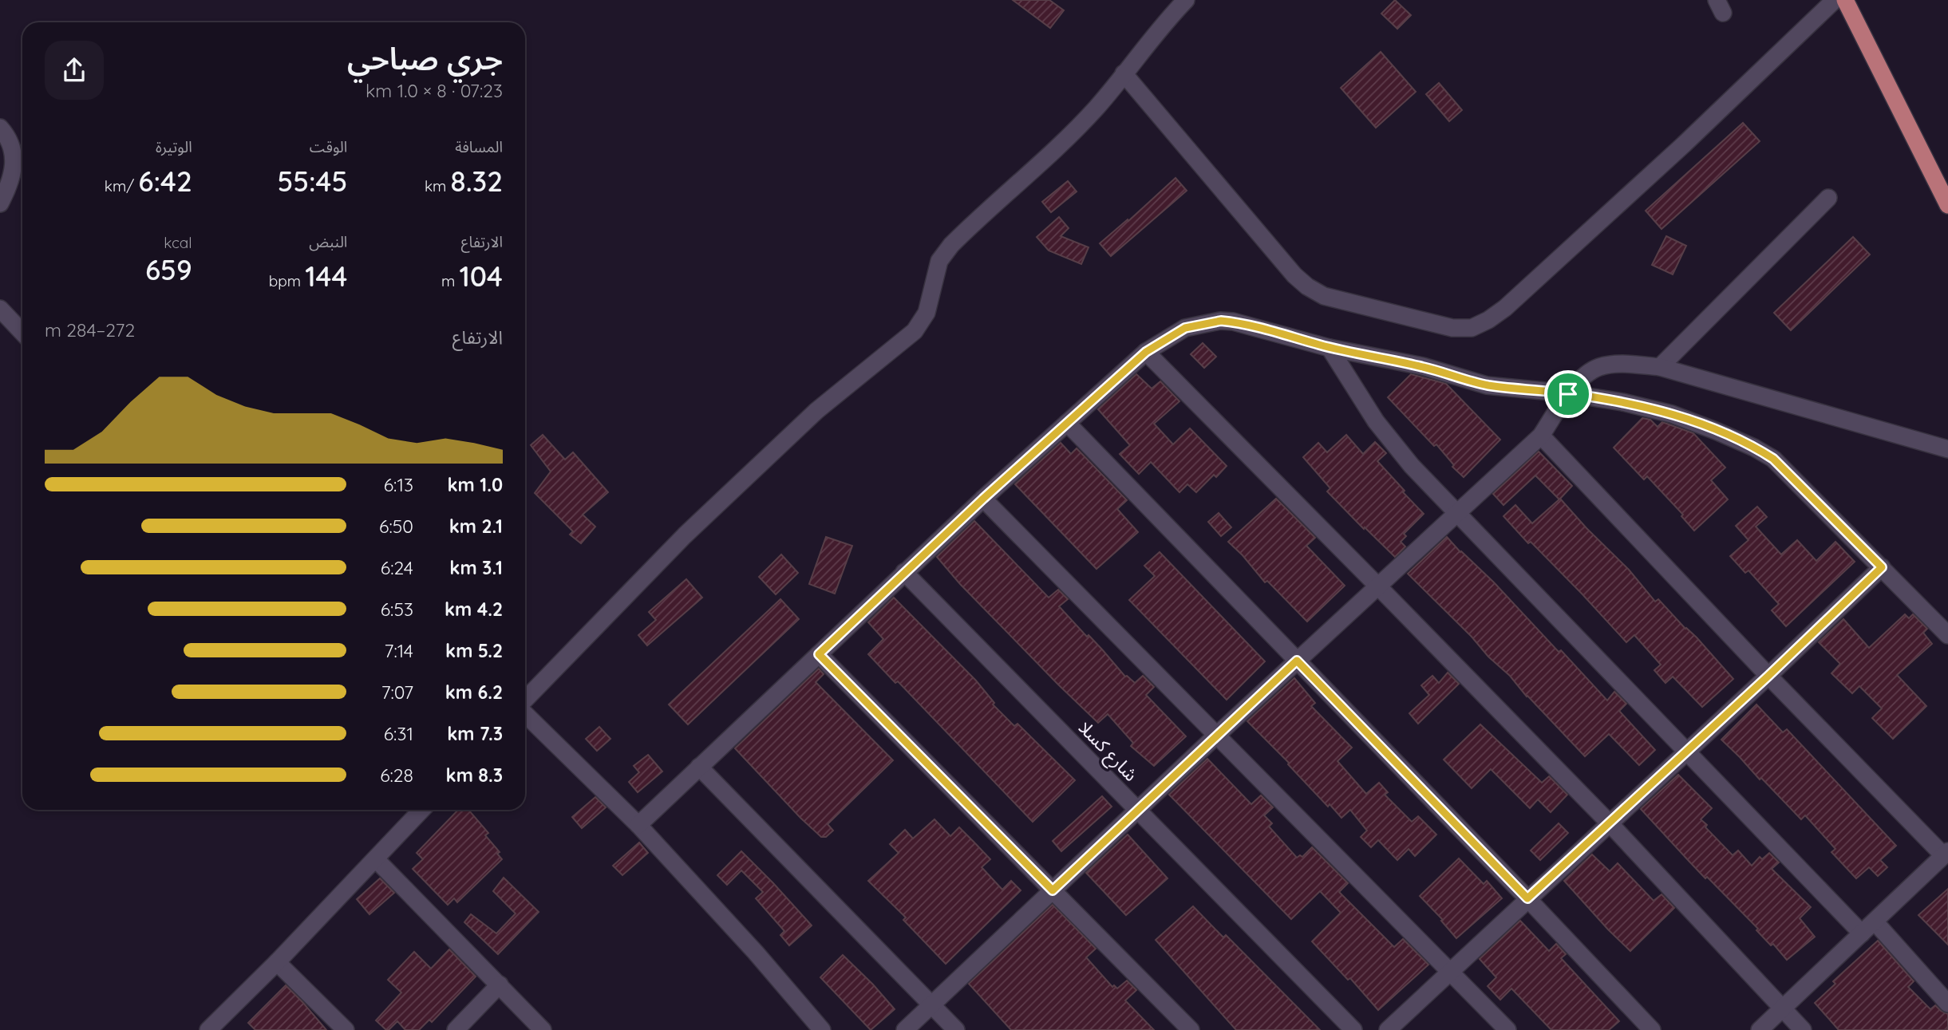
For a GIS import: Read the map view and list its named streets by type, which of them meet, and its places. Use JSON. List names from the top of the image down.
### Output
{
  "streets": {
    "street": ["شارع كسلا"]
  },
  "page": {
    "heading": ["جري صباحي", "07:23 · 8 × 1.0 km"],
    "stats": [
      ["المسافة", "8.32 km"],
      ["الوقت", "55:45"],
      ["الوتيرة", "6:42 /km"],
      ["الارتفاع", "104 m"],
      ["النبض", "144 bpm"],
      ["kcal", "659"]
    ],
    "chart": ["الارتفاع", "272–284 m"],
    "list": [
      {
        "name": "1.0 km",
        "note": "6:13"
      },
      {
        "name": "2.1 km",
        "note": "6:50"
      },
      {
        "name": "3.1 km",
        "note": "6:24"
      },
      {
        "name": "4.2 km",
        "note": "6:53"
      },
      {
        "name": "5.2 km",
        "note": "7:14"
      },
      {
        "name": "6.2 km",
        "note": "7:07"
      },
      {
        "name": "7.3 km",
        "note": "6:31"
      },
      {
        "name": "8.3 km",
        "note": "6:28"
      }
    ]
  }
}
